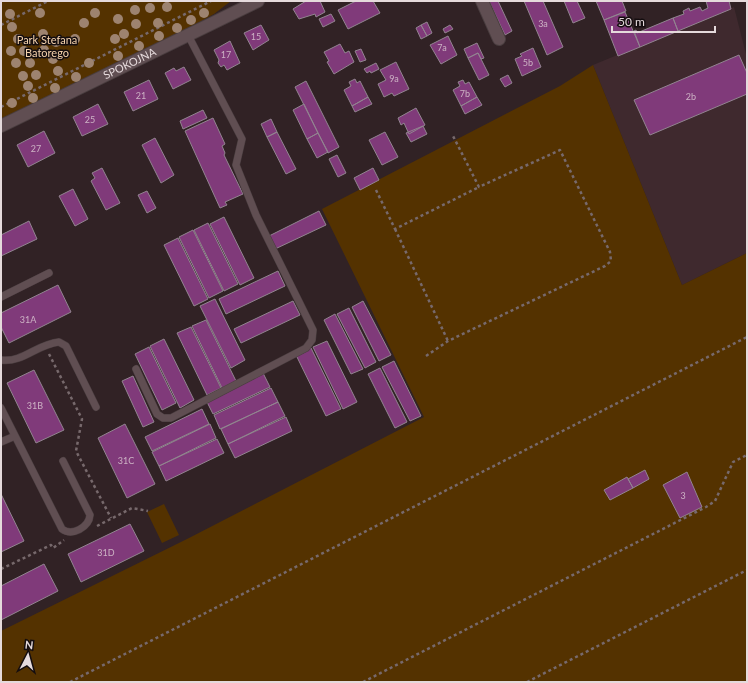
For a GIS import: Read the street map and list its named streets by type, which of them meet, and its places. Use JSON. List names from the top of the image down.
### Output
{
  "streets": {
    "street": ["SPOKOJNA"]
  },
  "parks": ["Park Stefana Batorego"],
  "house_numbers": [
    "3a",
    "15",
    "7a",
    "17",
    "5b",
    "9a",
    "7b",
    "21",
    "2b",
    "25",
    "27",
    "31A",
    "31B",
    "31C",
    "3",
    "31D"
  ],
  "scale_bar": "50 m",
  "north": "top"
}
